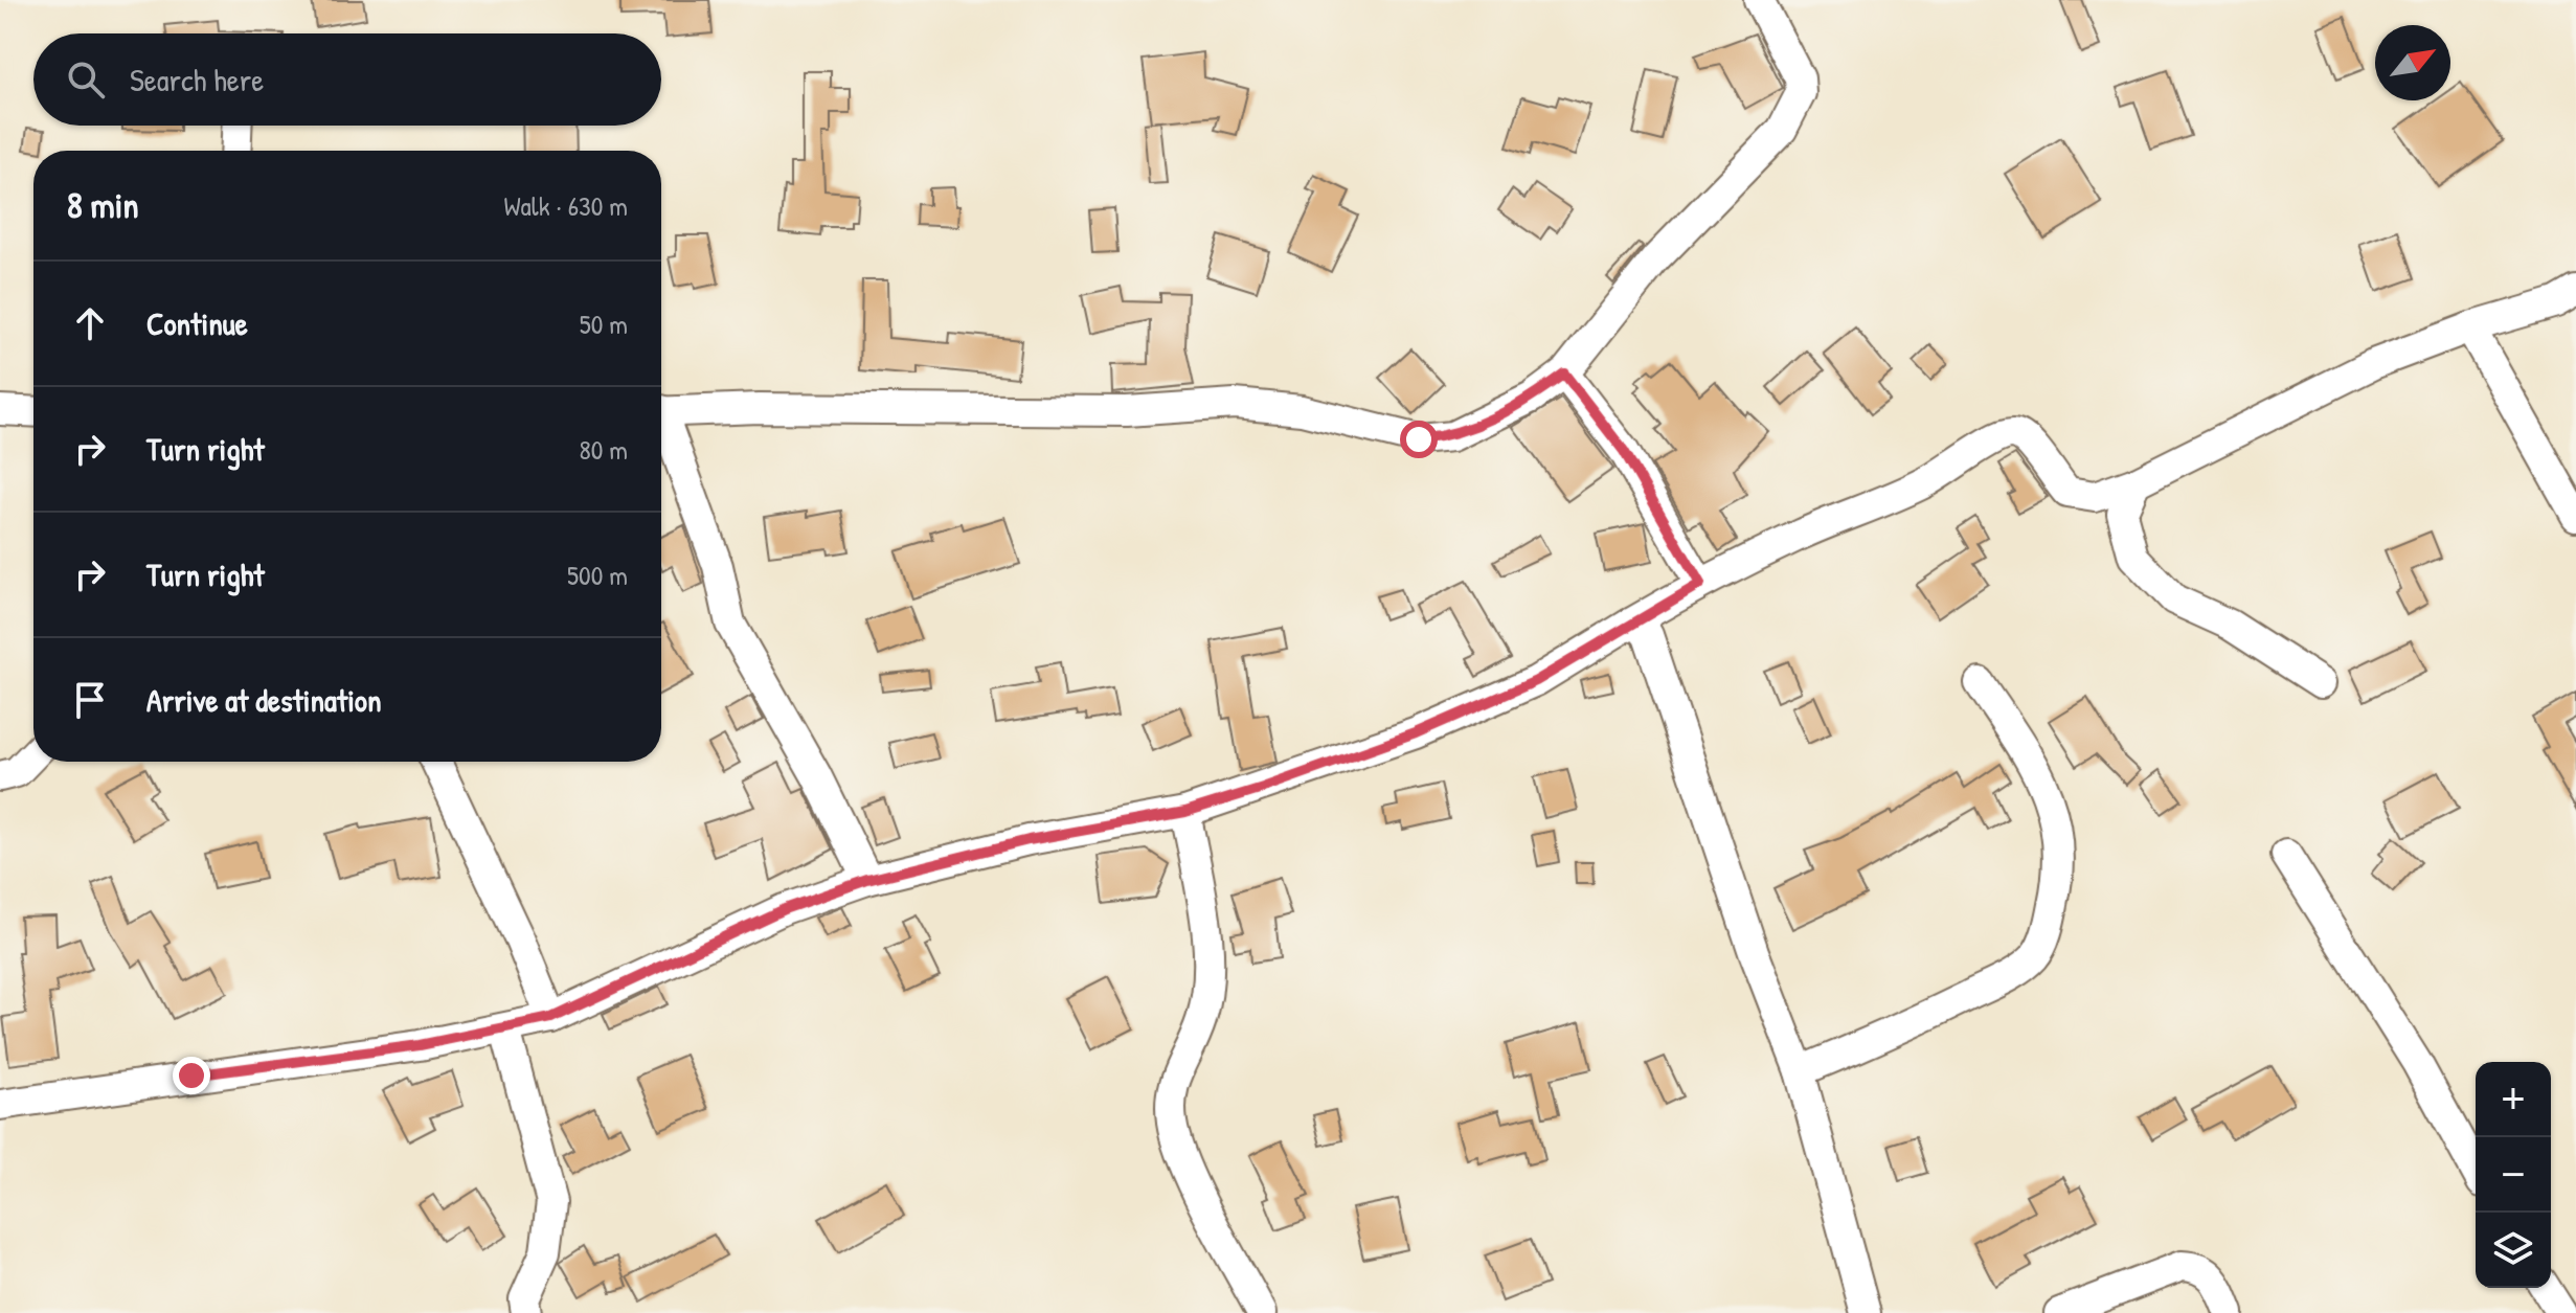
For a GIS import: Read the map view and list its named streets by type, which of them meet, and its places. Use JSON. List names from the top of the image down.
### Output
{
  "north": "top right",
  "page": {
    "search": "Search here",
    "heading": ["8 min", "Walk · 630 m"],
    "list": [
      ["Continue", "50 m"],
      ["Turn right", "80 m"],
      ["Turn right", "500 m"],
      "Arrive at destination"
    ],
    "map_buttons": ["+", "−"]
  }
}
